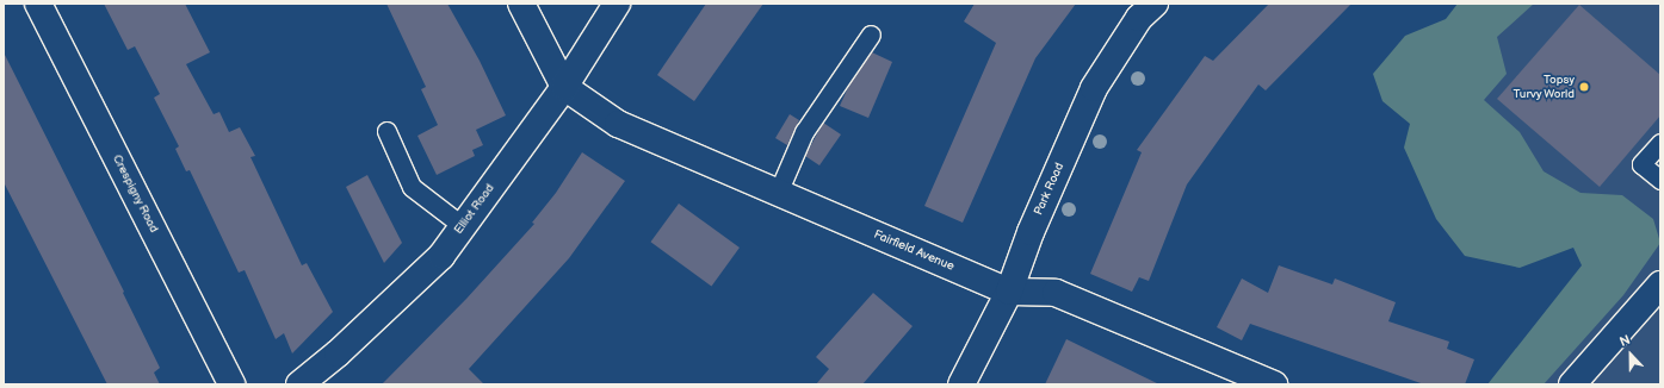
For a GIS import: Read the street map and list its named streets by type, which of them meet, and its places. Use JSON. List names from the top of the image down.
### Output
{
  "streets": {
    "street": [
      "Park Road",
      "Crespigny Road",
      "Elliot Road",
      "Fairfield Avenue"
    ]
  },
  "crossings": [
    ["Park Road", "Fairfield Avenue"],
    ["Elliot Road", "Fairfield Avenue"]
  ],
  "places": ["Topsy Turvy World"],
  "north": "top"
}
